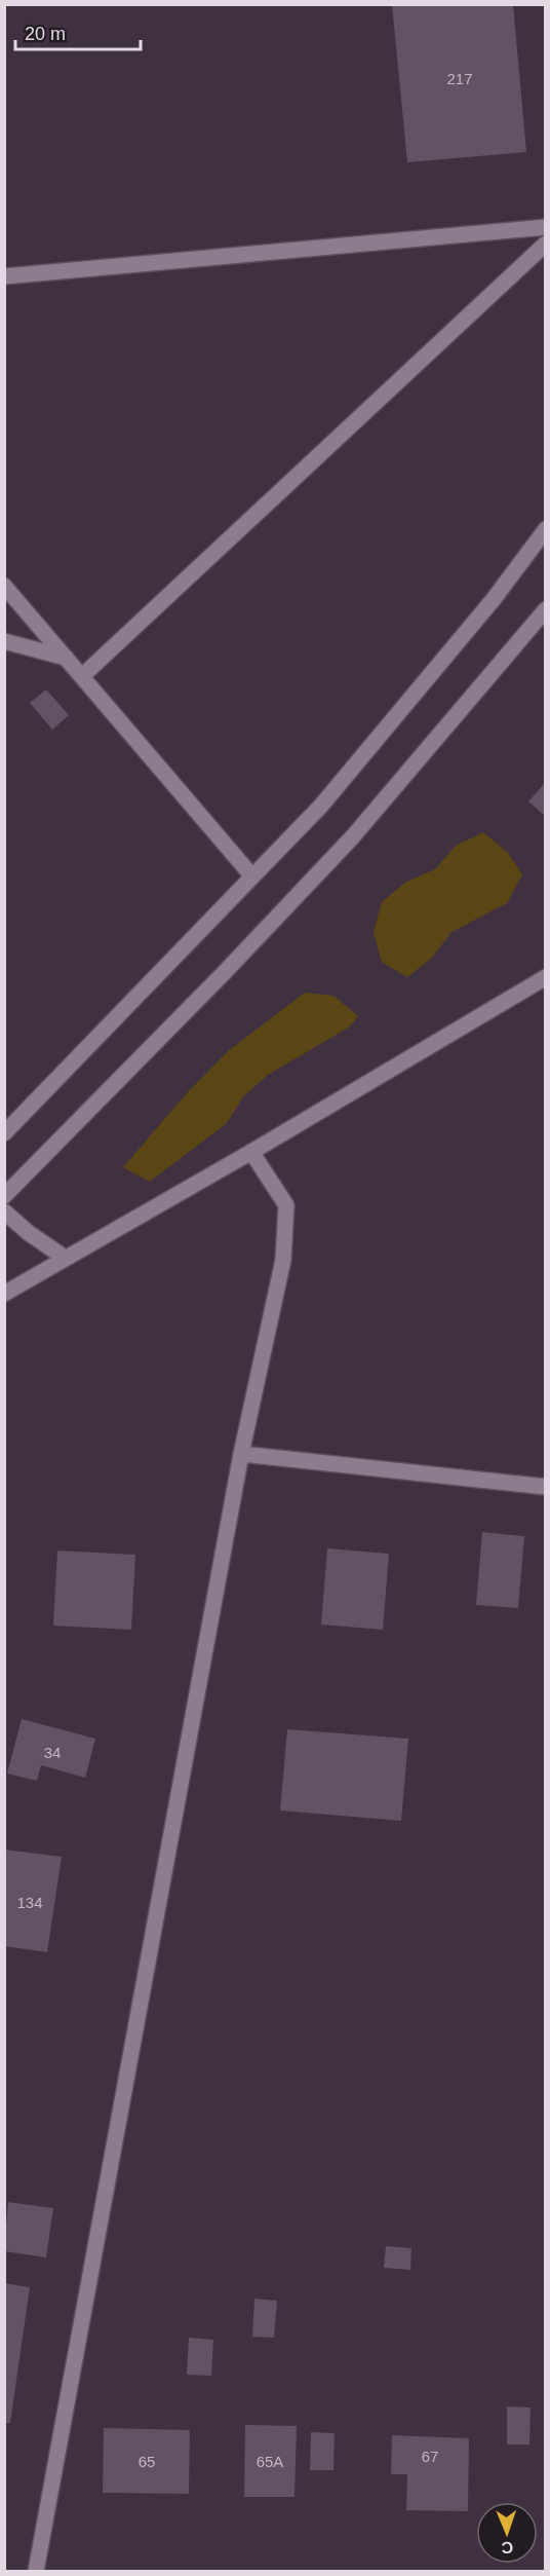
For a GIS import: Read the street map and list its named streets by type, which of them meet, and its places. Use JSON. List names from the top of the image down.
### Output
{
  "house_numbers": [
    "217",
    "34",
    "134",
    "67",
    "65",
    "65А"
  ],
  "scale_bar": "20 m",
  "north": "bottom"
}
